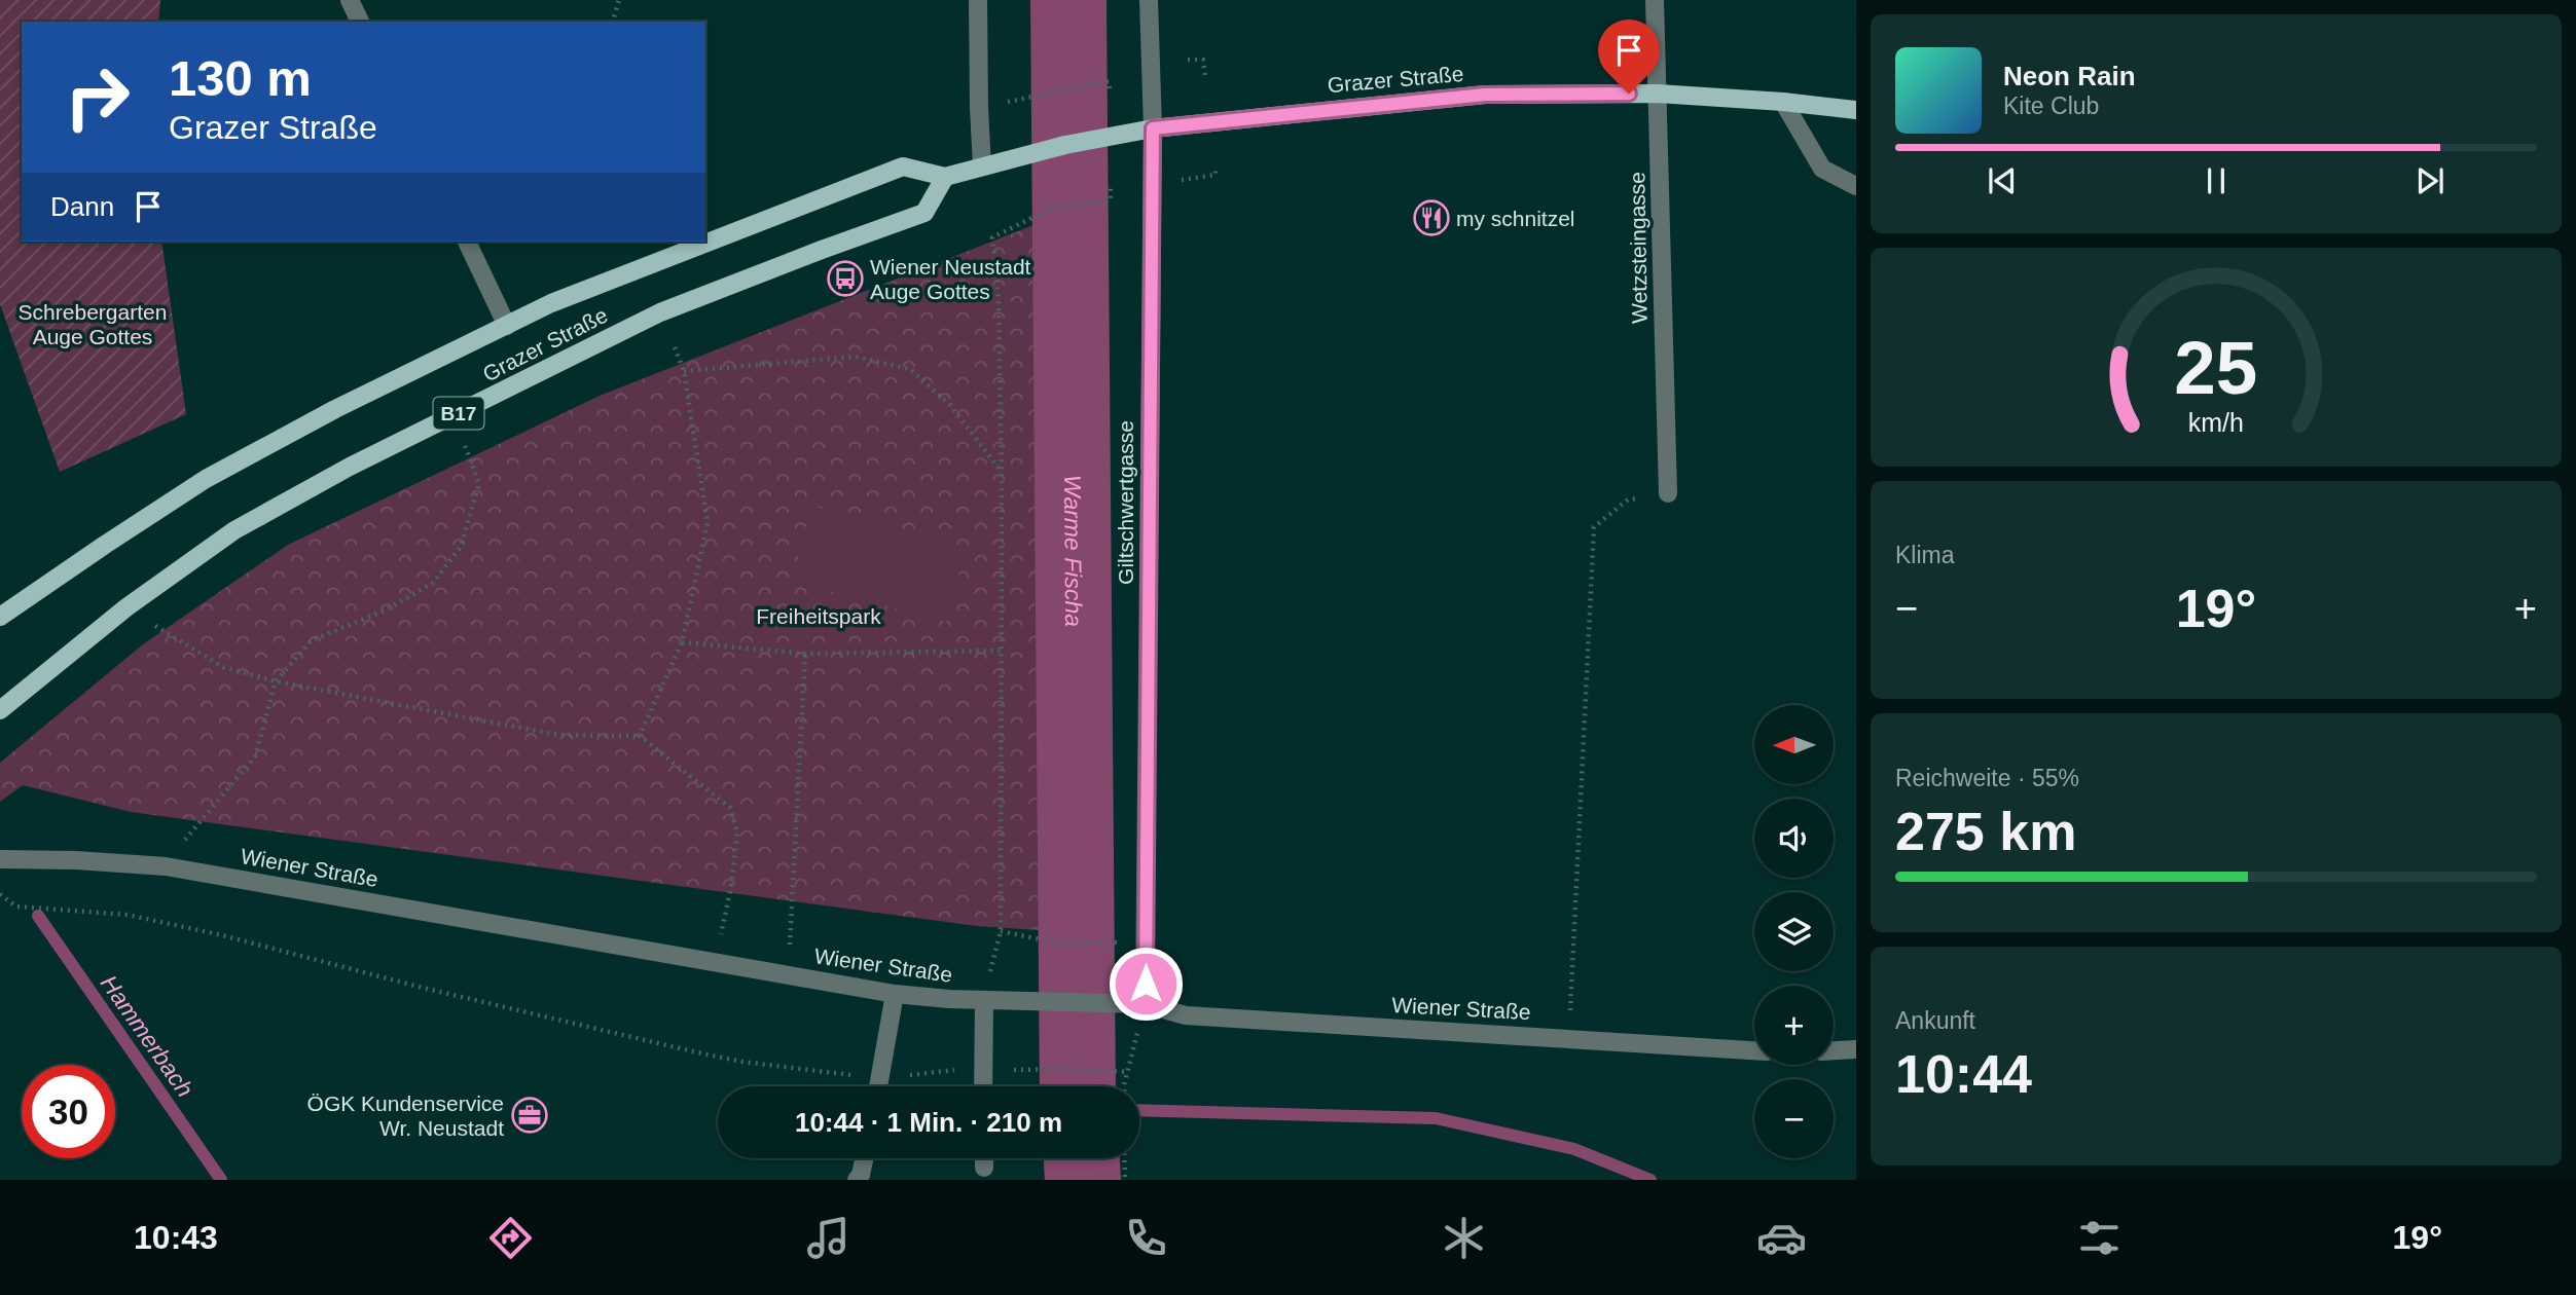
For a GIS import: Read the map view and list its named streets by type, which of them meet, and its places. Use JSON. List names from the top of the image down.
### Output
{
  "streets": {
    "main road": ["Grazer Straße", "B17"],
    "street": ["Wetzsteingasse", "Giltschwertgasse", "Wiener Straße"]
  },
  "crossings": [
    ["Grazer Straße", "Wetzsteingasse"],
    ["Grazer Straße", "Giltschwertgasse"],
    ["Giltschwertgasse", "Wiener Straße"]
  ],
  "water": ["Warme Fischa", "Hammerbach"],
  "parks": ["Schrebergarten Auge Gottes", "Freiheitspark"],
  "places": {
    "restaurant": ["my schnitzel"],
    "bus stop": ["Wiener Neustadt Auge Gottes"],
    "office": ["ÖGK Kundenservice Wr. Neustadt"]
  },
  "north": "left",
  "page": {
    "turn": ["130 m", "Grazer Straße"],
    "song": ["Neon Rain", "Kite Club"],
    "then": "Dann",
    "tile": [
      "Klima",
      ["Reichweite · 55%", "275 km"],
      ["Ankunft", "10:44"]
    ],
    "heat": ["−", "19°", "+"],
    "map_buttons": ["+", "−"],
    "limit": "30",
    "trip": "10:44 · 1 Min. · 210 m",
    "tabs": ["10:43", "19°"],
    "gauge": ["25", "km/h"]
  }
}
